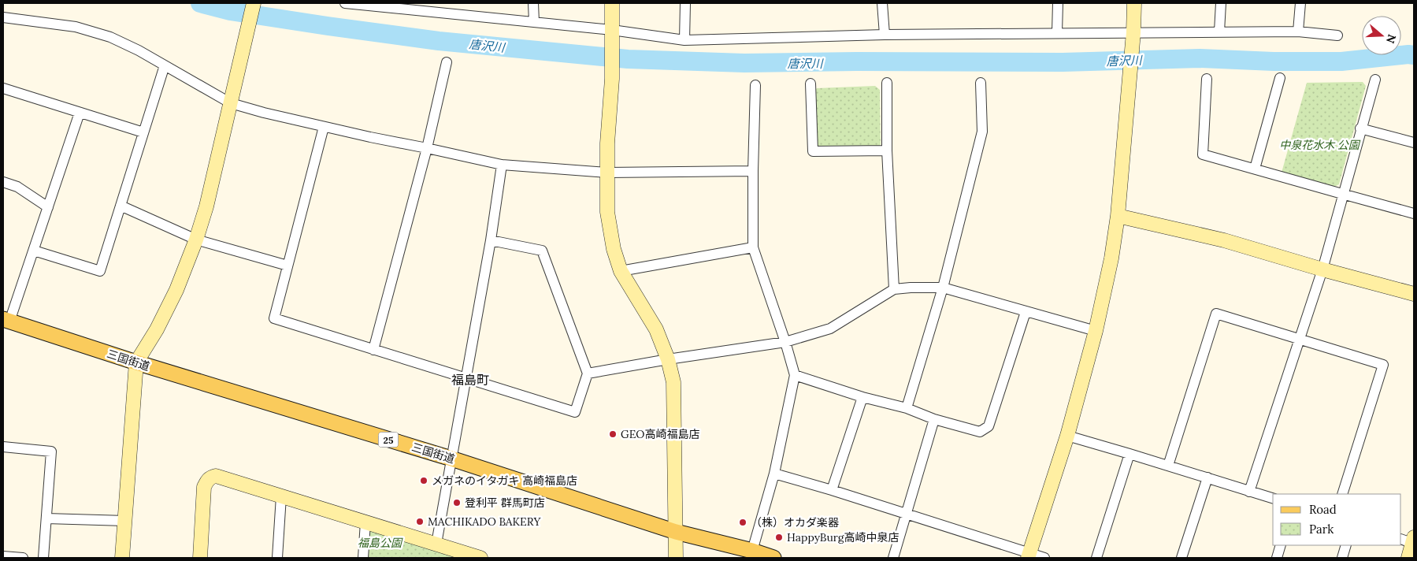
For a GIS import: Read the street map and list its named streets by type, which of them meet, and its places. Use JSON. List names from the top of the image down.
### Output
{
  "streets": {
    "main road": ["三国街道", "25"]
  },
  "districts": ["福島町"],
  "water": ["唐沢川"],
  "parks": ["中泉花水木 公園", "福島公園"],
  "places": [
    "GEO高崎福島店",
    "メガネのイタガキ 高崎福島店",
    "登利平 群馬町店",
    "MACHIKADO BAKERY",
    "（株）オカダ楽器",
    "HappyBurg高崎中泉店"
  ],
  "legend": ["Road", "Park"],
  "north": "right"
}
